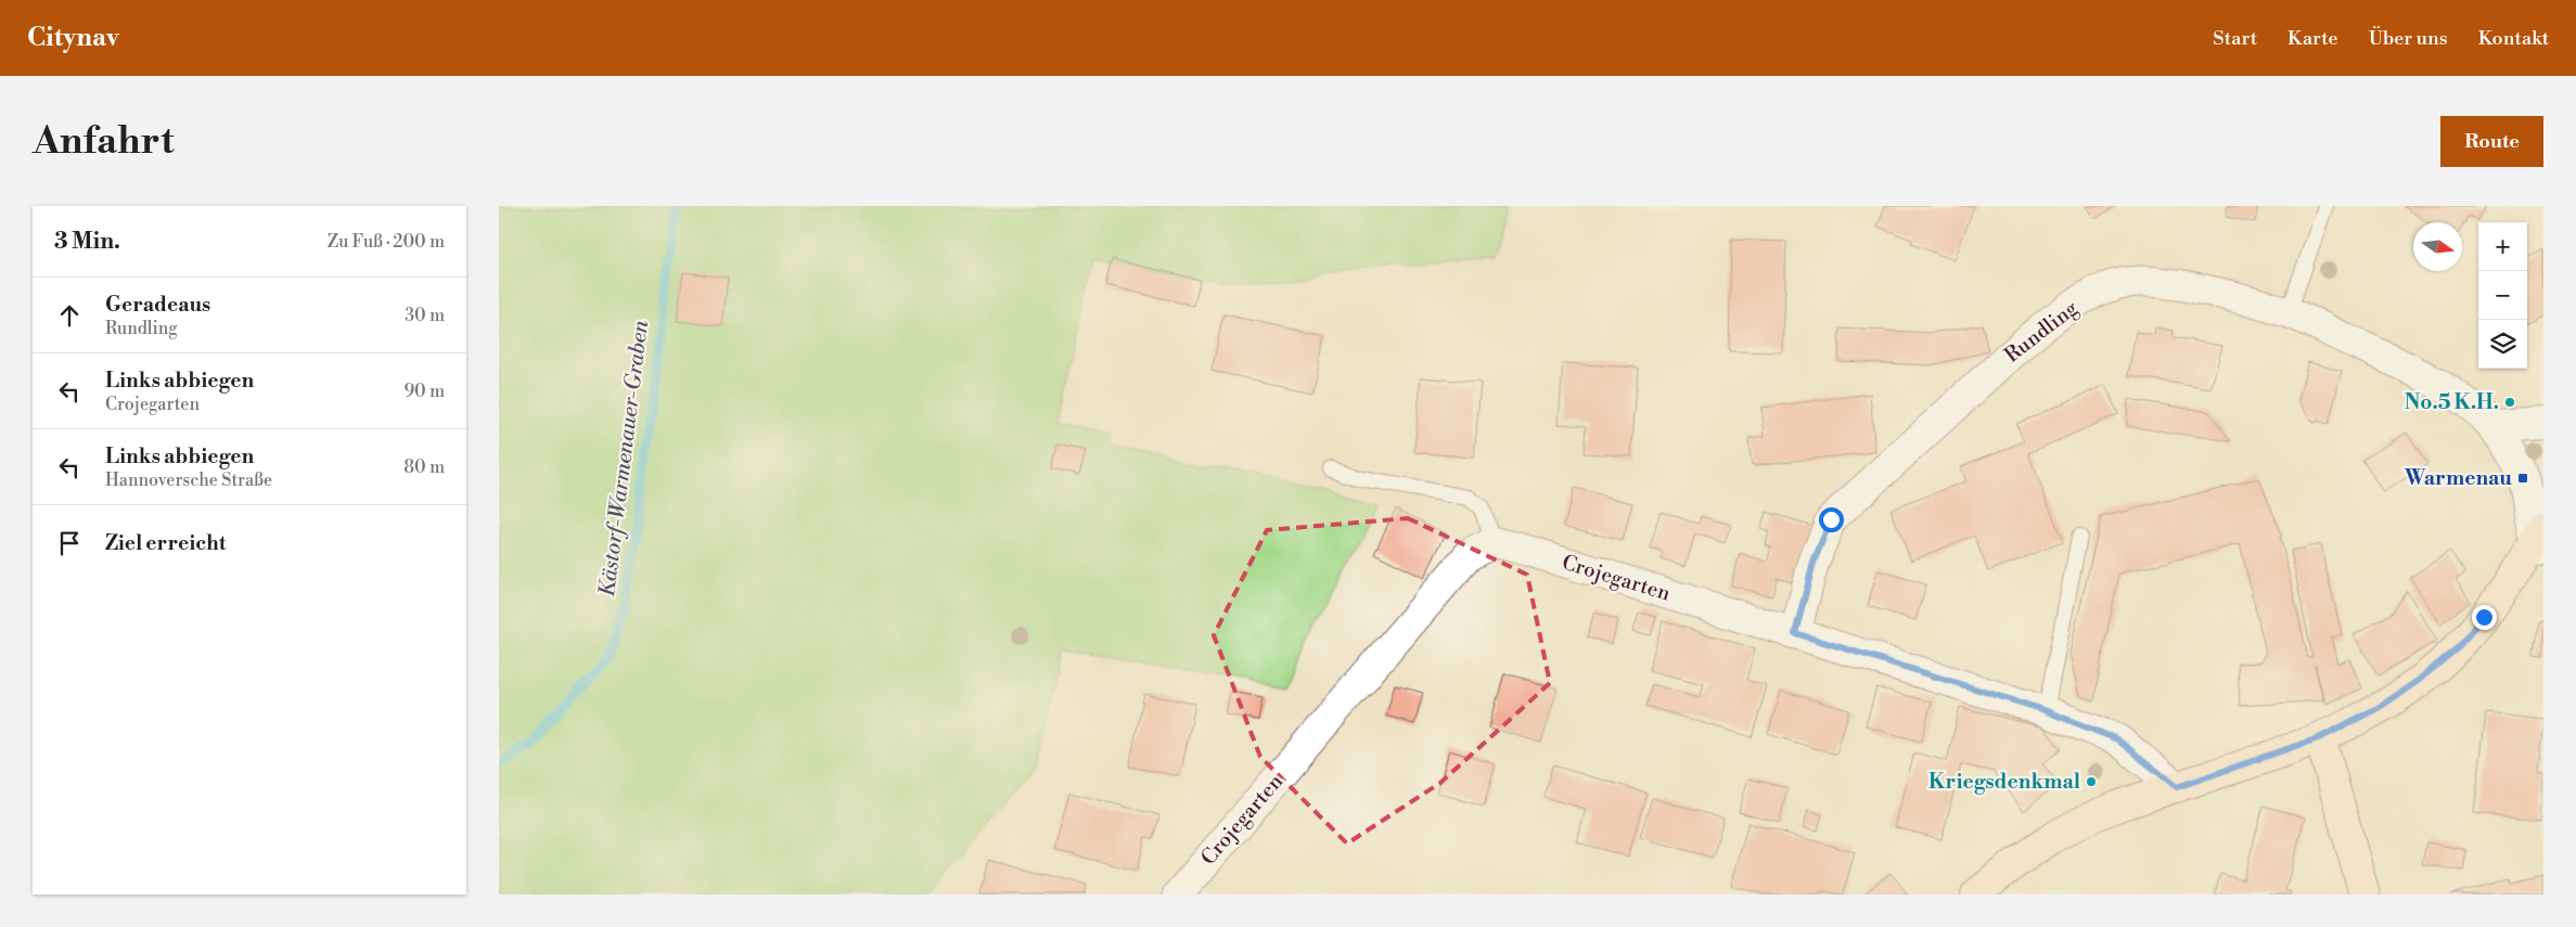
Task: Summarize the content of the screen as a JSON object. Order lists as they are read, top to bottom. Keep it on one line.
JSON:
{"streets":{"street":["Rundling","Crojegarten"]},"crossings":[["Rundling","Crojegarten"]],"water":["Kästorf-Warmenauer-Graben"],"places":{"other":["No.5 K.H.","Kriegsdenkmal"],"transit":["Warmenau"]},"north":"right","page":{"header":"Citynav","nav":["Start","Karte","Über uns","Kontakt"],"buttons":"Route","title":"Anfahrt","heading":["3 Min.","Zu Fuß · 200 m"],"map_buttons":["+","−"],"list":[["Geradeaus","Rundling","30 m"],["Links abbiegen","Crojegarten","90 m"],["Links abbiegen","Hannoversche Straße","80 m"],"Ziel erreicht"]}}
